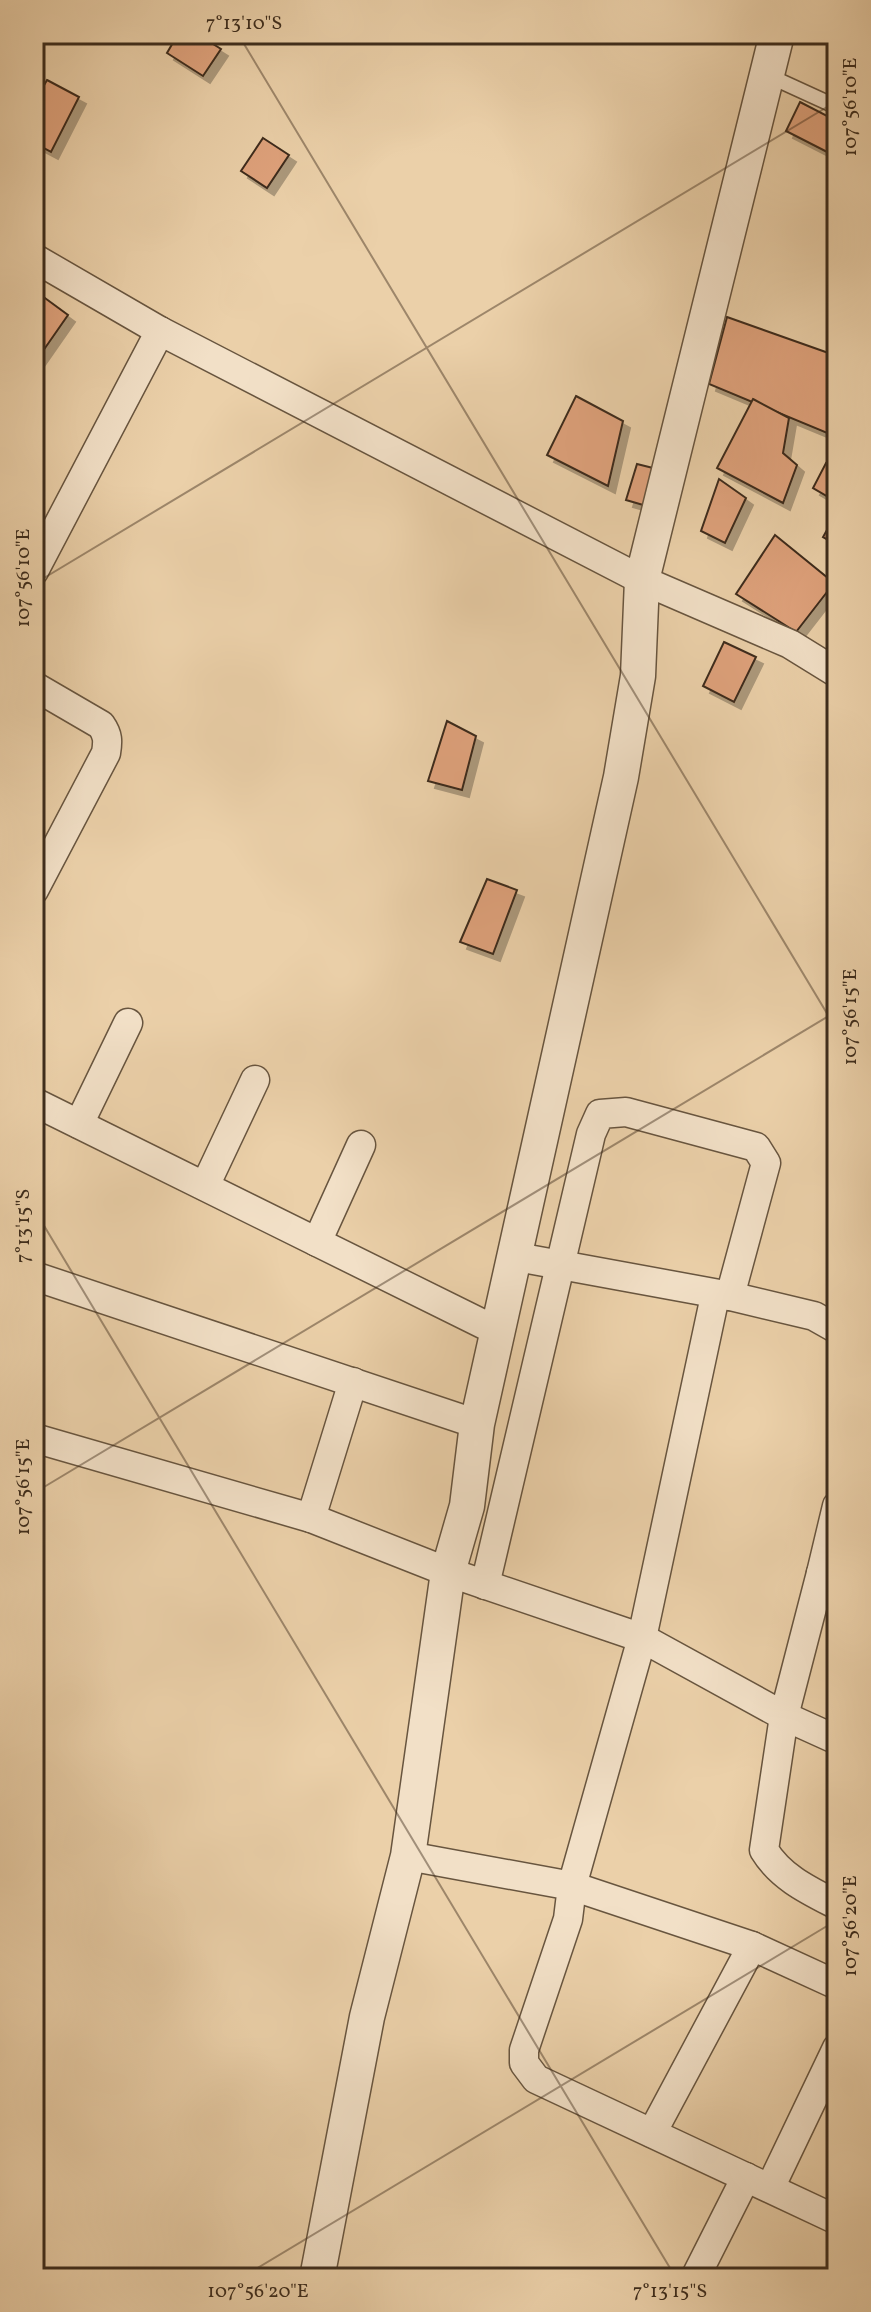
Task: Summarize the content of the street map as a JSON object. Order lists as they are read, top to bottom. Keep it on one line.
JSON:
{"coordinates":["7°13'10\"S","107°56'10\"E","107°56'15\"E","7°13'15\"S","107°56'20\"E"]}
